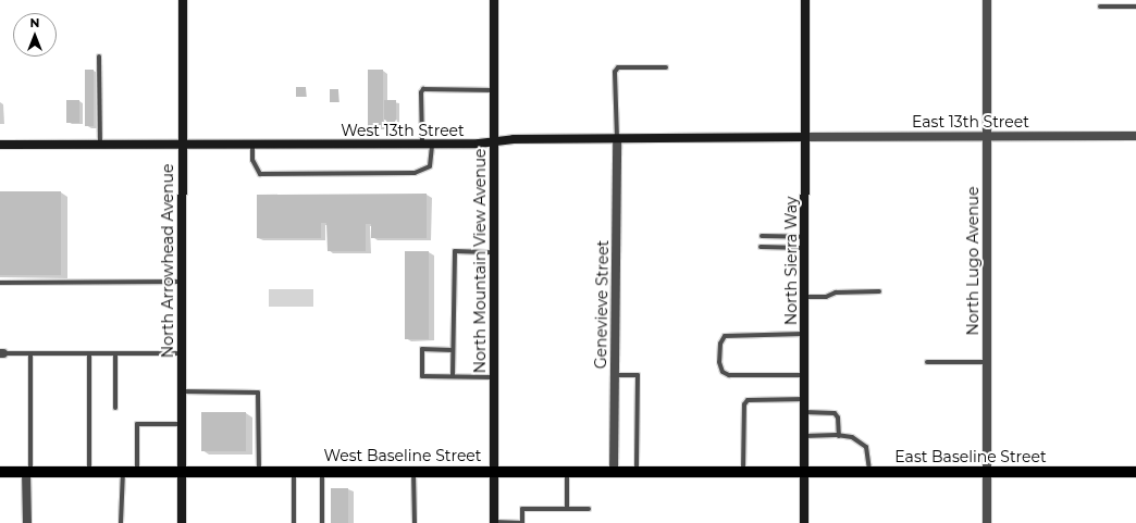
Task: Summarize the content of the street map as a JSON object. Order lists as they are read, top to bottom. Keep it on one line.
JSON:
{"streets":{"main road":["West Baseline Street","East Baseline Street"],"street":["East 13th Street","West 13th Street","North Arrowhead Avenue","North Mountain View Avenue","North Sierra Way","North Lugo Avenue","Genevieve Street"]},"crossings":[["East 13th Street","West 13th Street"],["East 13th Street","North Sierra Way"],["East 13th Street","North Lugo Avenue"],["West 13th Street","North Arrowhead Avenue"],["West 13th Street","North Mountain View Avenue"],["West 13th Street","North Sierra Way"],["West 13th Street","Genevieve Street"],["North Arrowhead Avenue","West Baseline Street"],["North Mountain View Avenue","West Baseline Street"],["North Sierra Way","West Baseline Street"],["North Sierra Way","East Baseline Street"],["North Lugo Avenue","East Baseline Street"],["Genevieve Street","West Baseline Street"],["West Baseline Street","East Baseline Street"]],"north":"top"}
